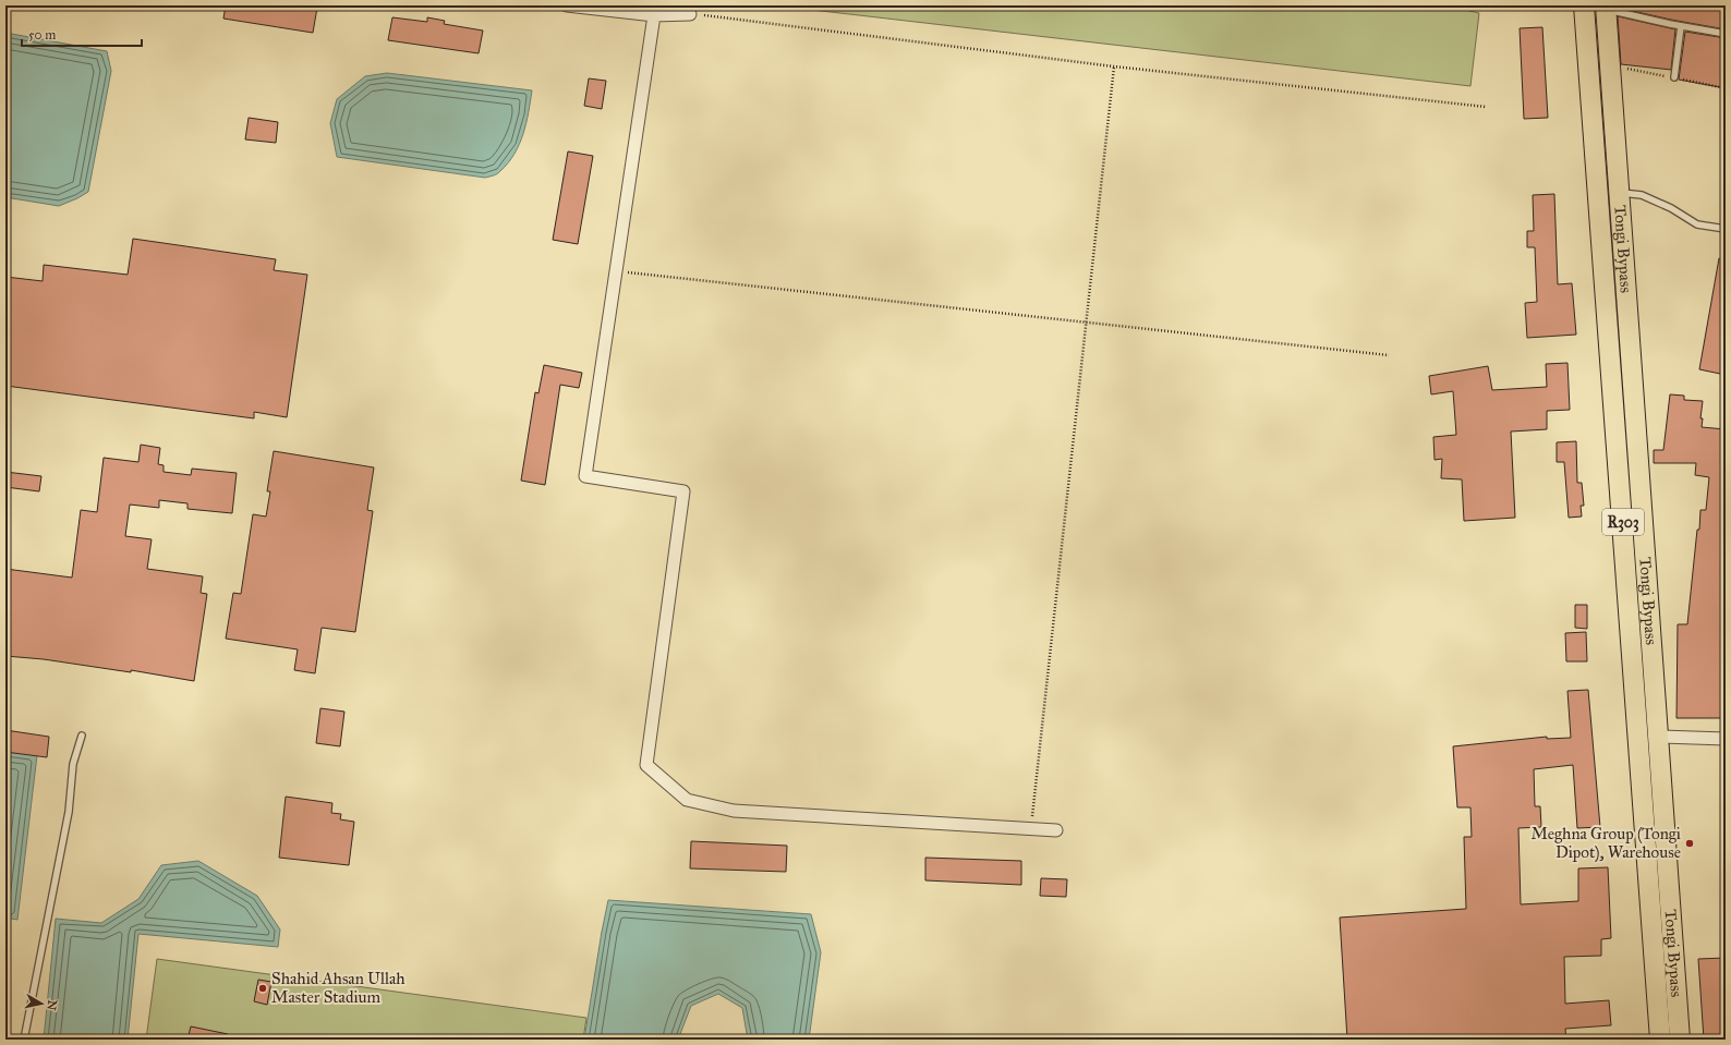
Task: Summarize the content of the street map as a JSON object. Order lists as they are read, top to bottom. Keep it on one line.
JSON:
{"streets":{"main road":["Tongi Bypass","R303"]},"places":["Meghna Group (Tongi Dipot), Warehouse","Shahid Ahsan Ullah Master Stadium"],"scale_bar":"50 m","north":"right"}
